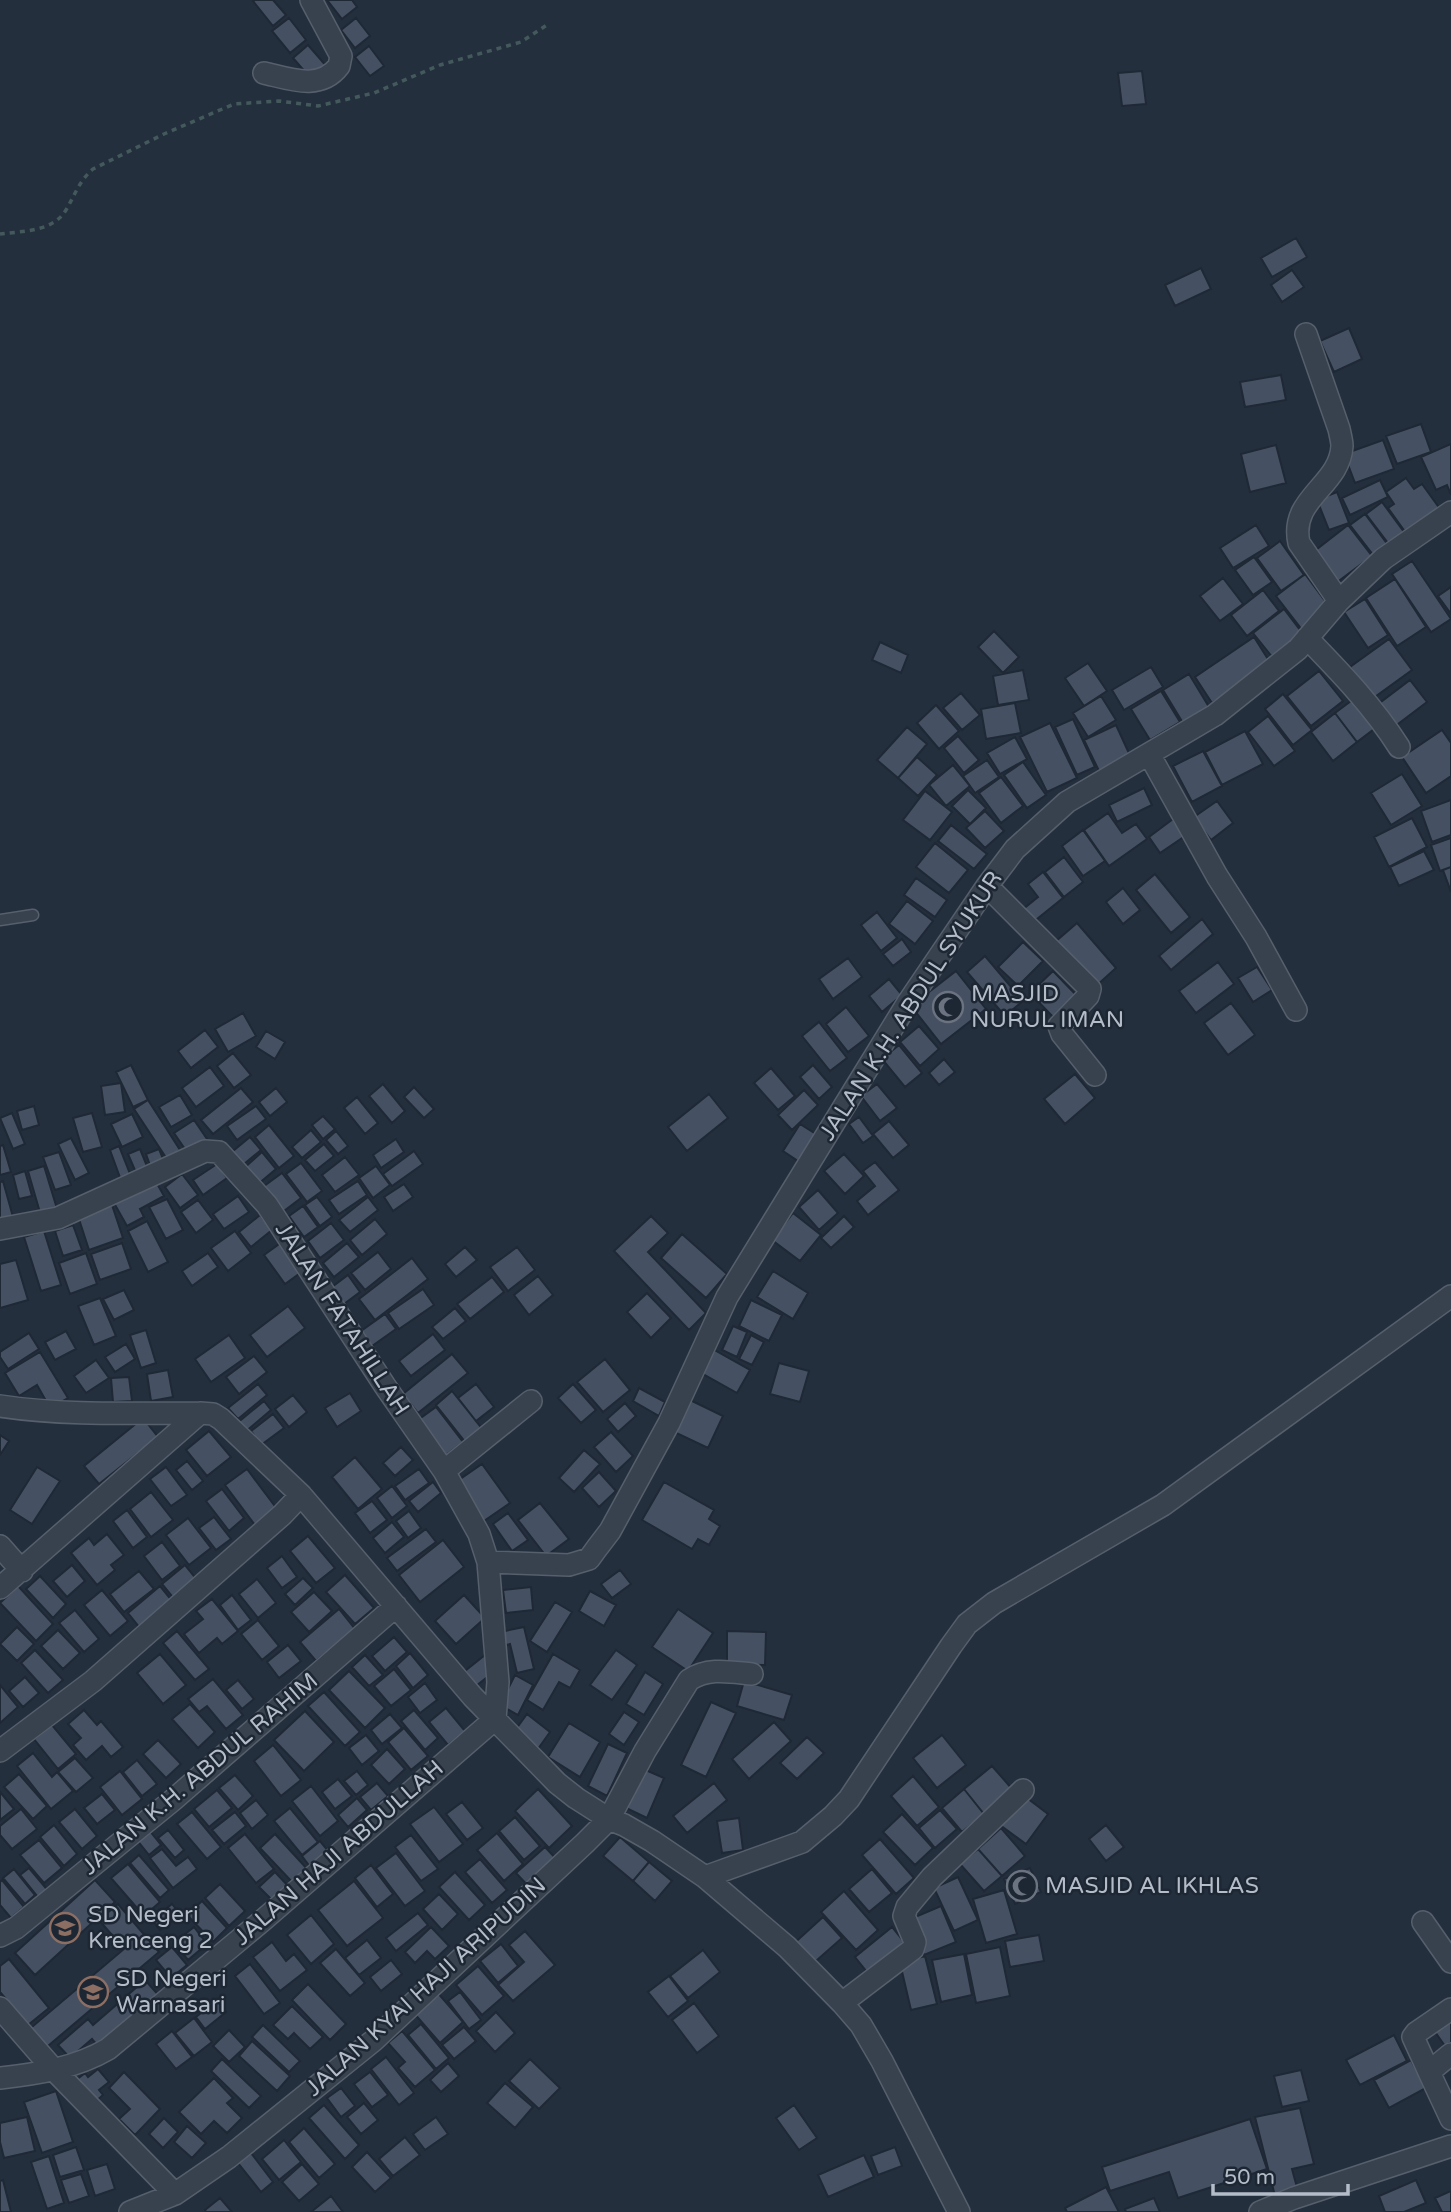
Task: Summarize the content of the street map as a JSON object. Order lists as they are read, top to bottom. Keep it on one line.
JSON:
{"streets":{"street":["JALAN K.H. ABDUL SYUKUR","JALAN FATAHILLAH","JALAN K.H. ABDUL RAHIM","JALAN HAJI ABDULLAH","JALAN KYAI HAJI ARIPUDIN"]},"crossings":[["JALAN K.H. ABDUL SYUKUR","JALAN FATAHILLAH"],["JALAN FATAHILLAH","JALAN HAJI ABDULLAH"]],"places":{"mosque":["MASJID NURUL IMAN","MASJID AL IKHLAS"],"school or university":["SD Negeri Krenceng 2","SD Negeri Warnasari"]},"scale_bar":"50 m"}
